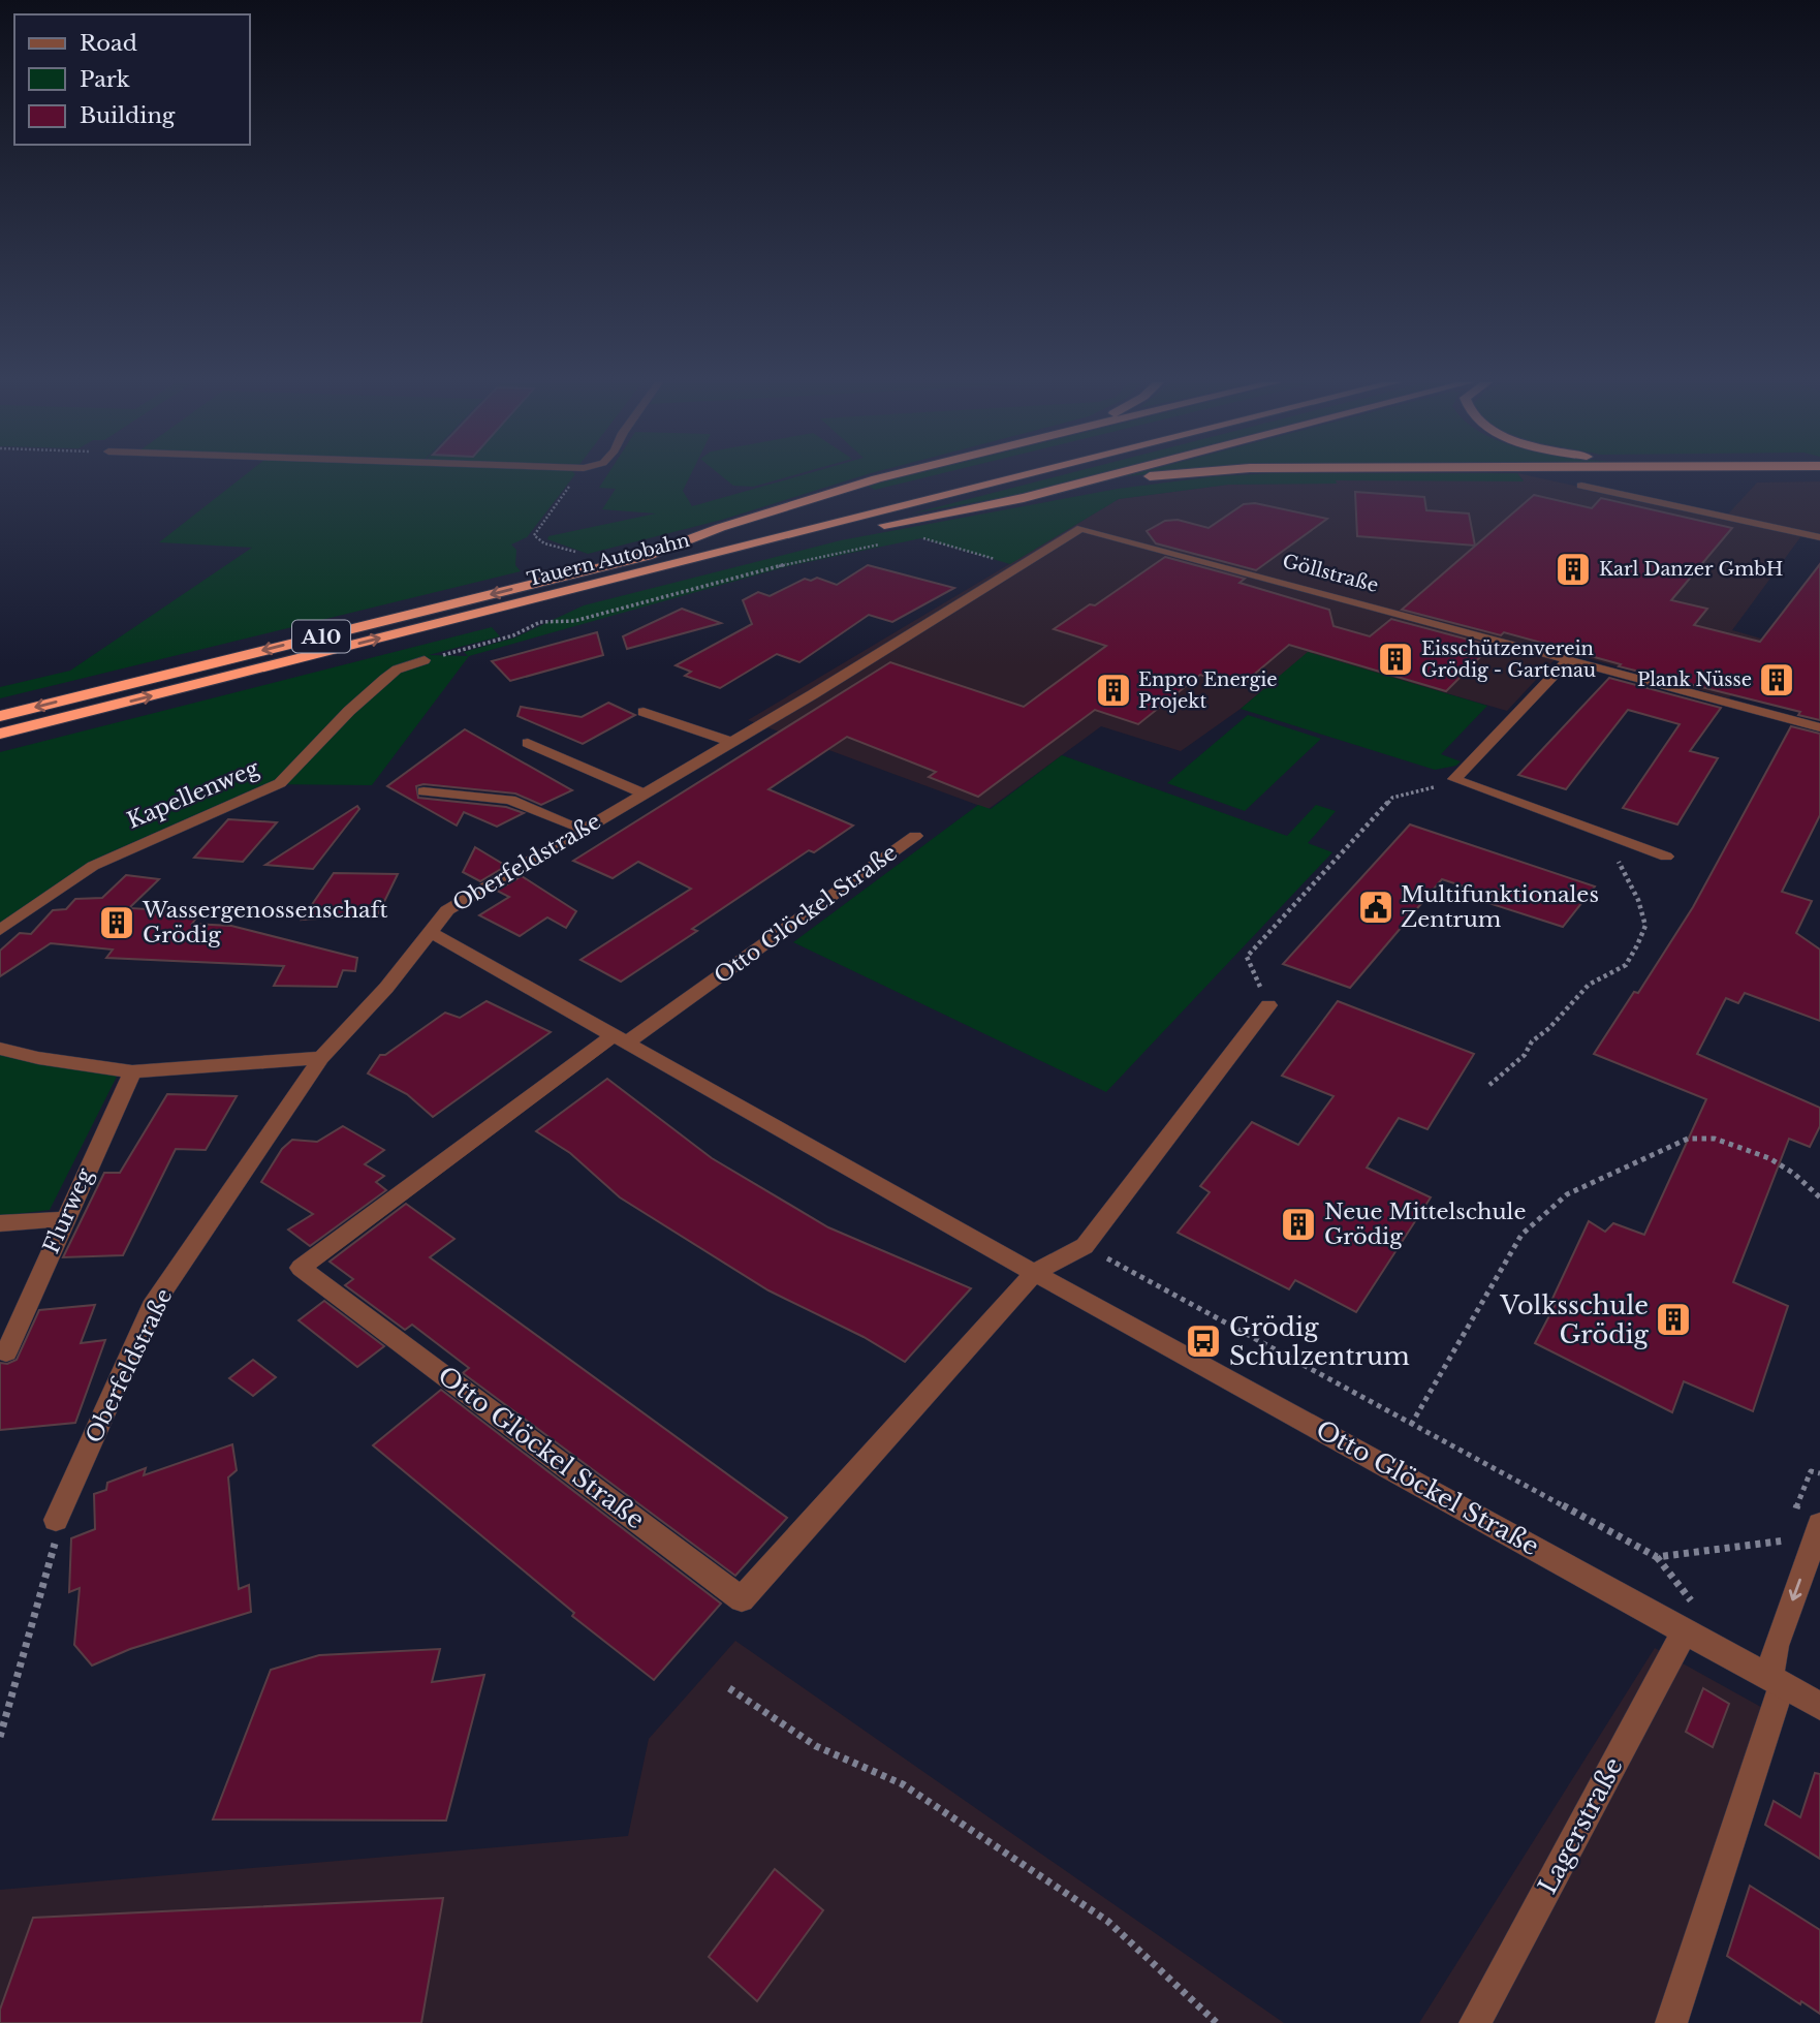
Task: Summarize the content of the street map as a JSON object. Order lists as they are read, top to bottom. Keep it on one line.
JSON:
{"streets":{"highway":["Tauern Autobahn","A10"],"street":["Göllstraße","Kapellenweg","Oberfeldstraße","Otto Glöckel Straße","Flurweg","Lagerstraße"]},"crossings":[["Göllstraße","Oberfeldstraße"],["Oberfeldstraße","Otto Glöckel Straße"],["Otto Glöckel Straße","Lagerstraße"]],"places":{"building":["Karl Danzer GmbH","Eisschützenverein Grödig - Gartenau","Plank Nüsse","Enpro Energie Projekt","Wassergenossenschaft Grödig","Neue Mittelschule Grödig","Volksschule Grödig"],"public building":["Multifunktionales Zentrum"],"bus stop":["Grödig Schulzentrum"]},"legend":["Road","Park","Building"]}
